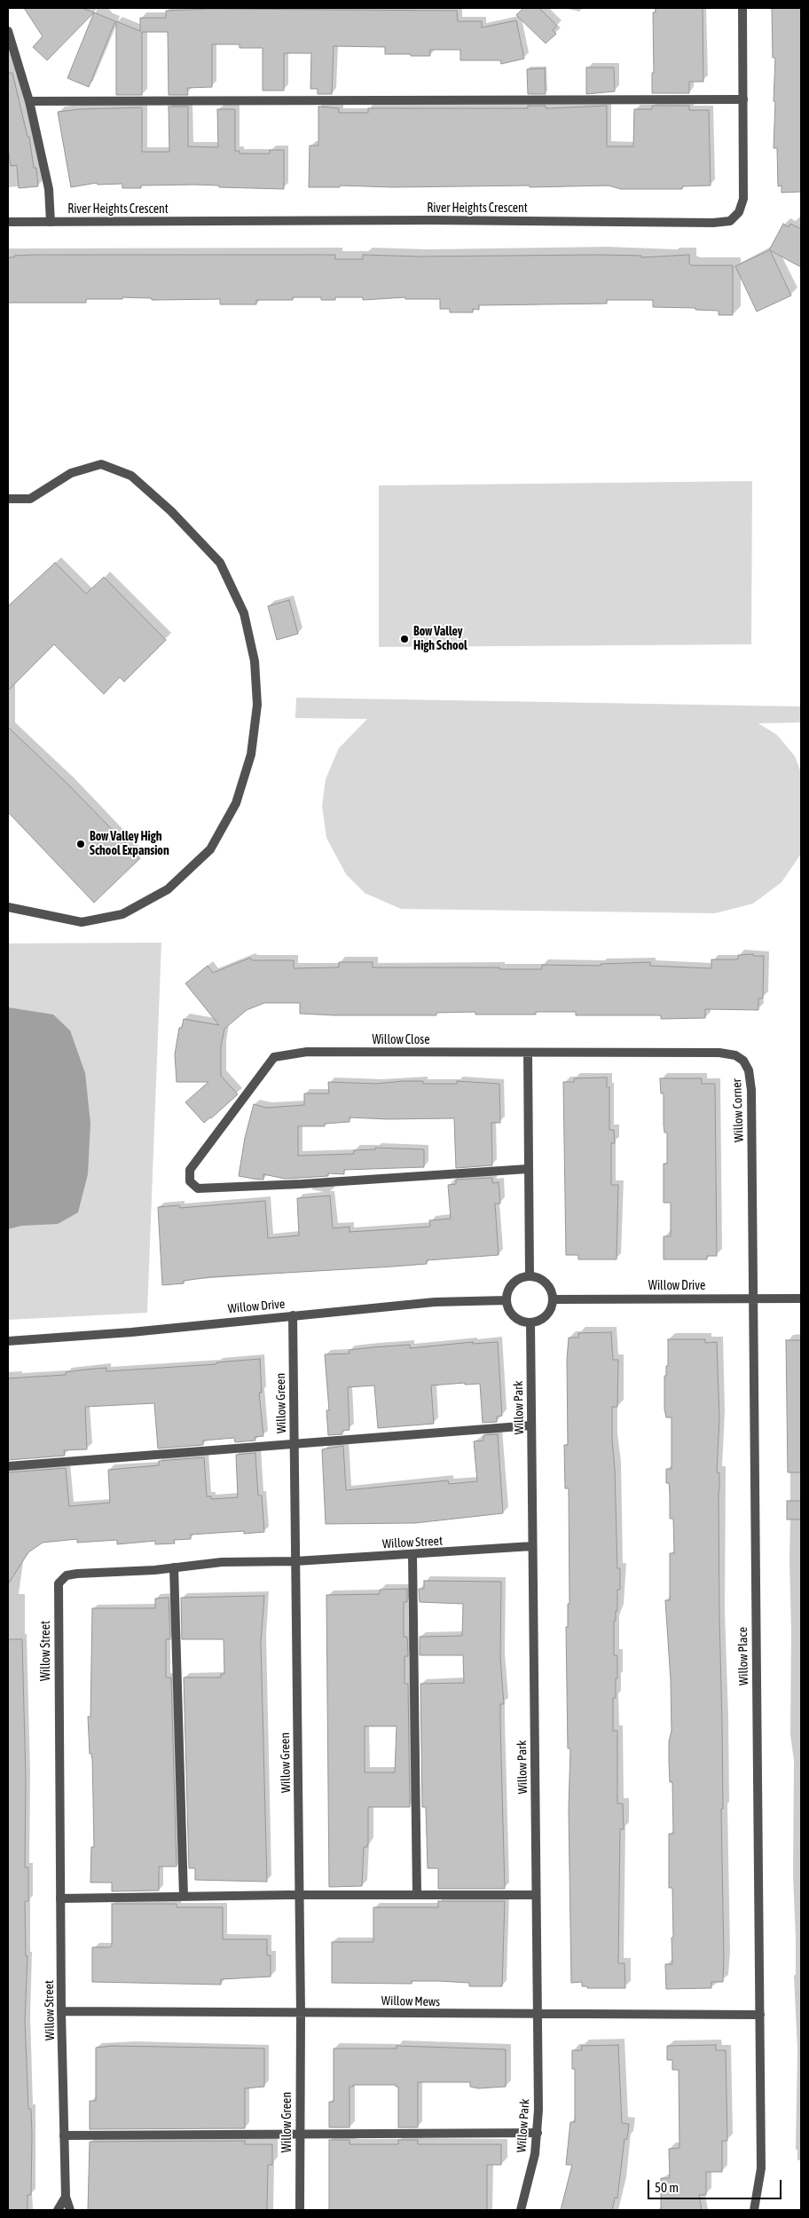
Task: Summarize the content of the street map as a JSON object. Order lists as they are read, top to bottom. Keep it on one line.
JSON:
{"streets":{"street":["River Heights Crescent","Willow Close","Willow Corner","Willow Drive","Willow Green","Willow Park","Willow Street","Willow Place","Willow Mews"]},"crossings":[["Willow Close","Willow Corner"],["Willow Corner","Willow Drive"],["Willow Corner","Willow Place"],["Willow Drive","Willow Green"],["Willow Drive","Willow Park"],["Willow Drive","Willow Place"],["Willow Green","Willow Street"],["Willow Green","Willow Mews"],["Willow Park","Willow Street"],["Willow Park","Willow Mews"],["Willow Street","Willow Mews"],["Willow Place","Willow Mews"]],"places":["Bow Valley High School","Bow Valley High School Expansion"],"scale_bar":"50 m"}
